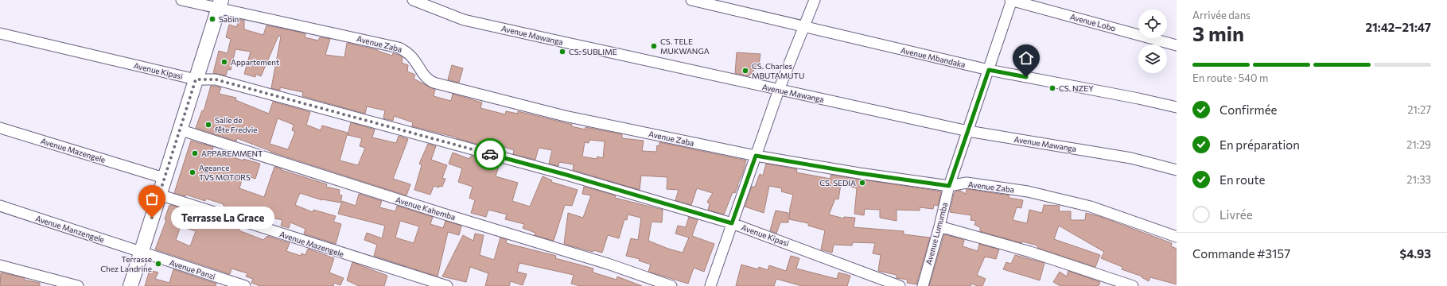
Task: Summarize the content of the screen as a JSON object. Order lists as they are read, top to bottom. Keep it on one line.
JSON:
{"streets":{"street":["Avenue Lobo","Avenue Mawanga","Avenue Zaba","Avenue Mbandaka","Avenue Kipasi","Avenue Mazengele","Avenue Kahemba","Avenue Manzengele","Avenue Lumumba","Avenue Panzi"]},"crossings":[["Avenue Lobo","Avenue Lumumba"],["Avenue Mawanga","Avenue Lumumba"],["Avenue Zaba","Avenue Lumumba"],["Avenue Mbandaka","Avenue Lumumba"],["Avenue Manzengele","Avenue Panzi"]],"places":["Sabin","CS. TELE MUKWANGA","CS. SUBLIME","Appartement","CS. Charles MBUTAMUTU","CS. NZEY","Salle de fête Fredvie","APPAREMMENT","Ageance TVS MOTORS","CS. SEDIA","Terrasse La Grace","Terrasse Chez Landrine"],"page":{"heading":["3 min","Arrivée dans","21:42–21:47"],"panel":["Commande #3157","$4.93"],"bar":"En route · 540 m","list":[["Confirmée","21:27"],["En préparation","21:29"],["En route","21:33"],"Livrée"],"bubble":"Terrasse La Grace"}}
